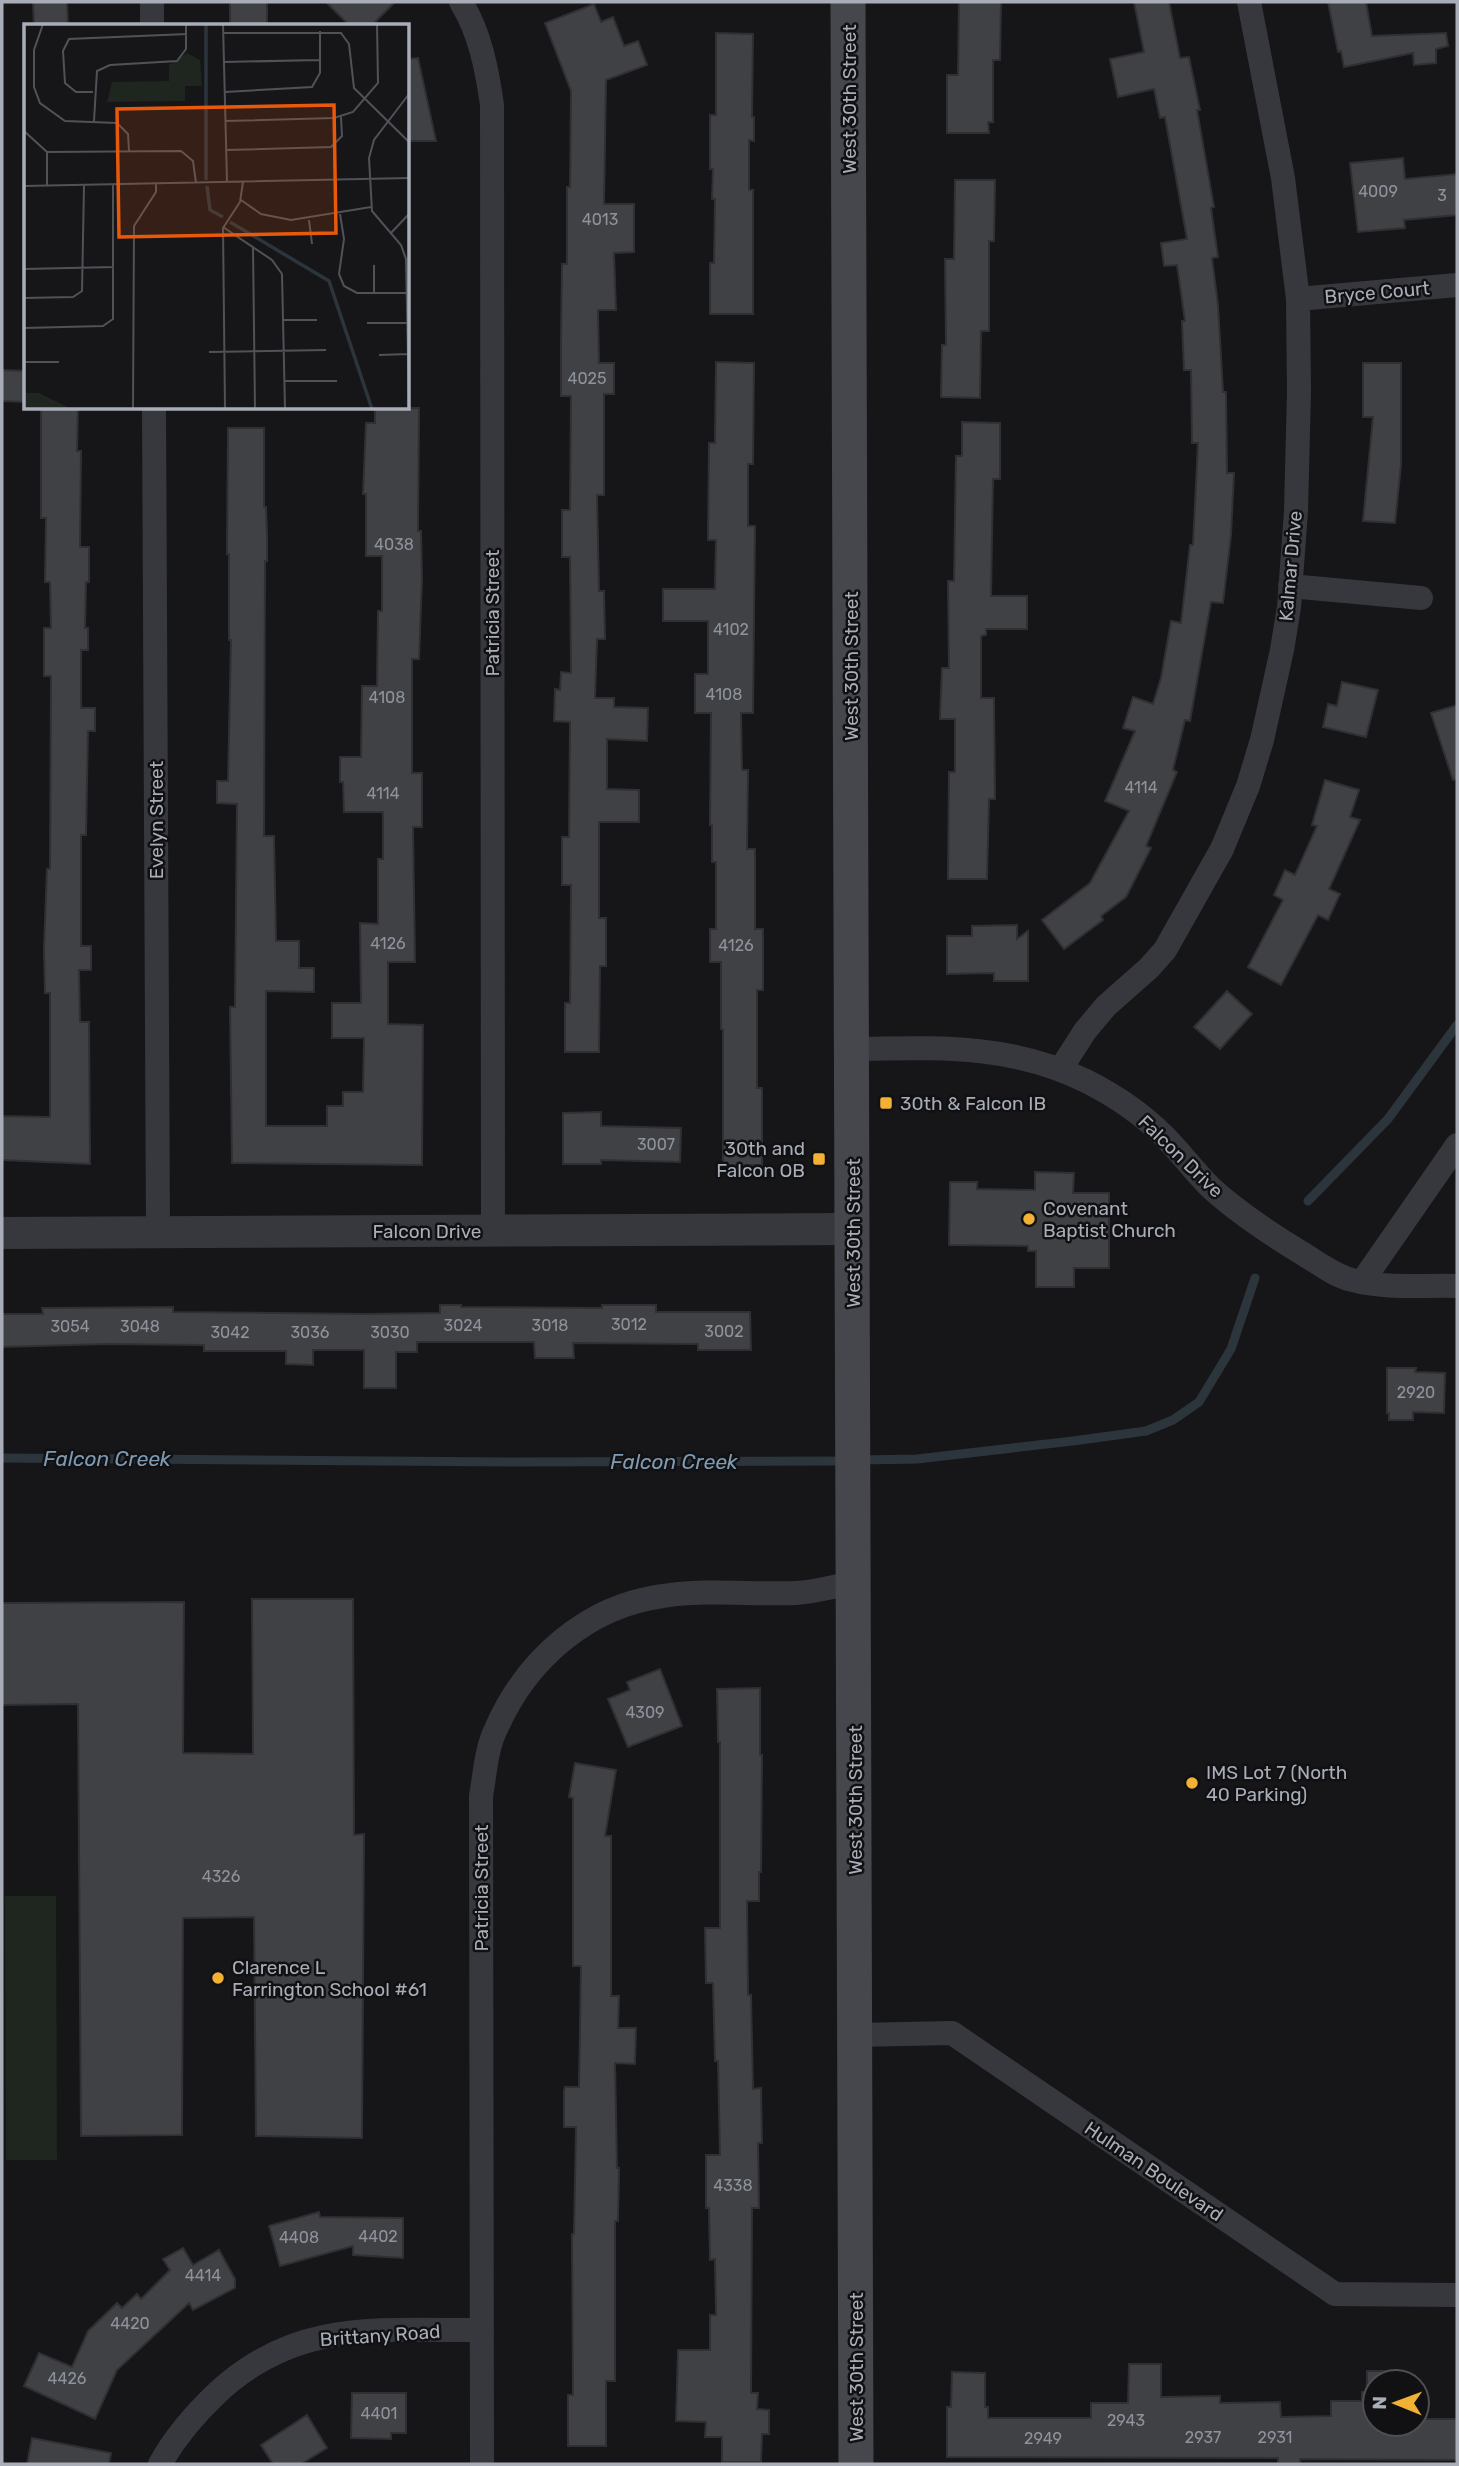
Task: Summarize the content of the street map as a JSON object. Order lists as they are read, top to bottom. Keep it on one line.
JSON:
{"streets":{"main road":["West 30th Street"],"street":["Bryce Court","Kalmar Drive","Patricia Street","Evelyn Street","Falcon Drive","Hulman Boulevard","Brittany Road"]},"crossings":[["West 30th Street","Patricia Street"],["West 30th Street","Falcon Drive"],["West 30th Street","Hulman Boulevard"],["Bryce Court","Kalmar Drive"],["Kalmar Drive","Falcon Drive"],["Patricia Street","Falcon Drive"],["Patricia Street","Brittany Road"],["Evelyn Street","Falcon Drive"]],"water":["Falcon Creek"],"places":{"transit":["30th & Falcon IB","30th and Falcon OB"],"other":["Covenant Baptist Church","IMS Lot 7 (North 40 Parking)","Clarence L Farrington School #61"]},"house_numbers":["4009","3","4013","4025","4038","4102","4108","4108","4114","4114","4126","4126","3007","3012","3024","3018","3054","3048","3002","3042","3036","3030","2920","4309","4326","4338","4402","4408","4414","4420","4426","4401","2943","2937","2931","2949"],"north":"left"}
